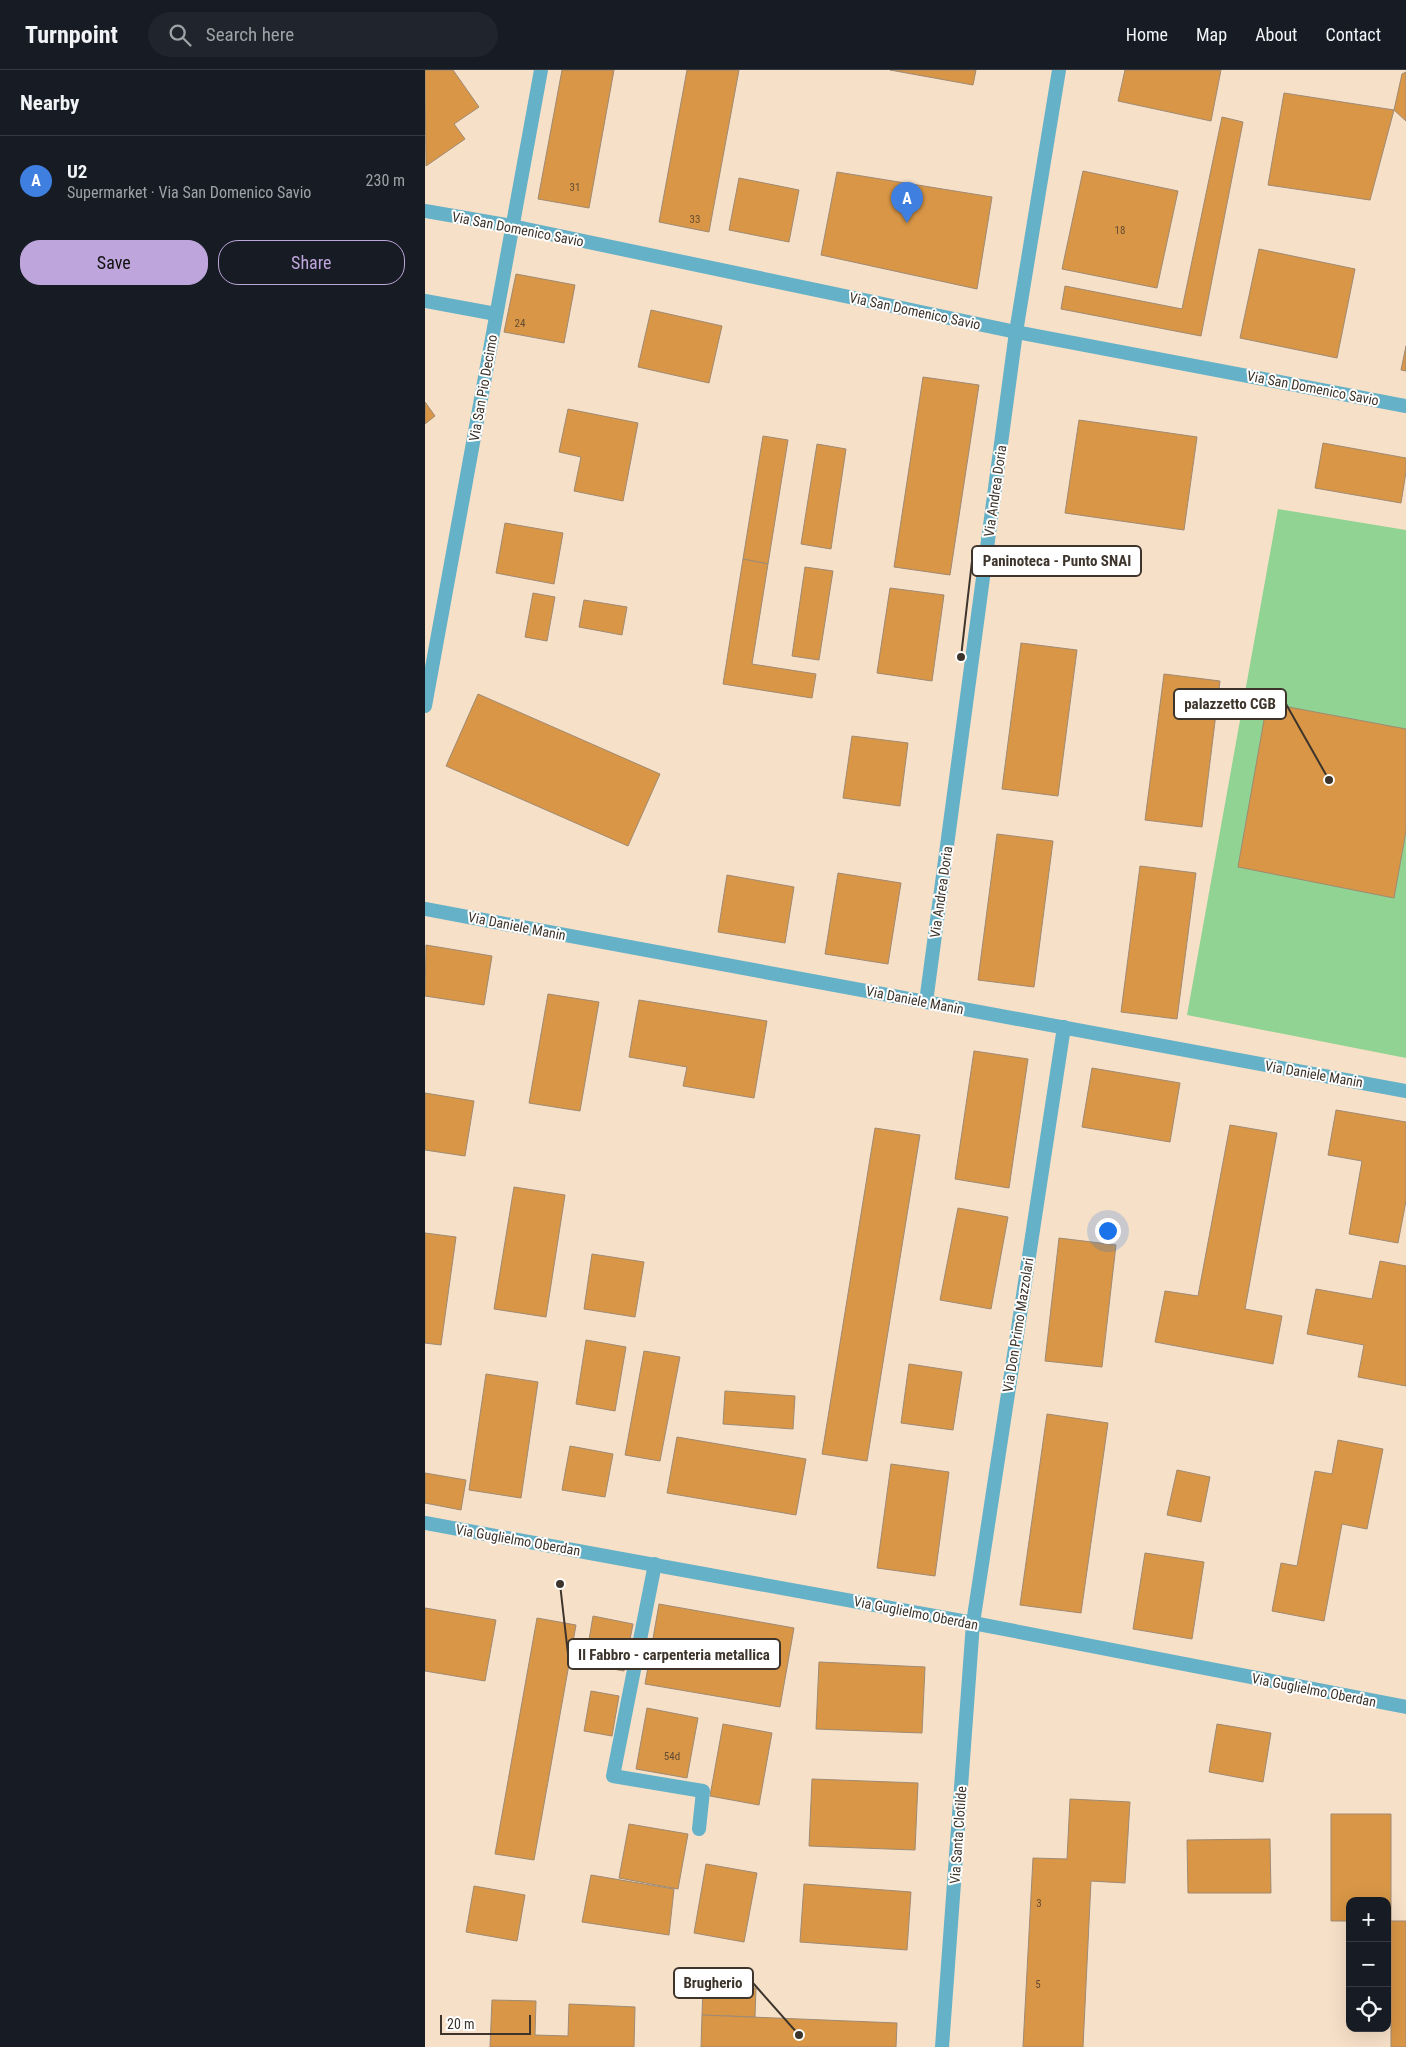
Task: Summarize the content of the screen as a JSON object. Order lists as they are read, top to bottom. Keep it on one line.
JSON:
{"streets":{"street":["Via San Domenico Savio","Via San Pio Decimo","Via Andrea Doria","Via Daniele Manin","Via Don Primo Mazzolari","Via Guglielmo Oberdan","Via Santa Clotilde"]},"crossings":[["Via San Domenico Savio","Via San Pio Decimo"],["Via San Domenico Savio","Via Andrea Doria"],["Via Andrea Doria","Via Daniele Manin"],["Via Daniele Manin","Via Don Primo Mazzolari"],["Via Don Primo Mazzolari","Via Guglielmo Oberdan"],["Via Don Primo Mazzolari","Via Santa Clotilde"],["Via Guglielmo Oberdan","Via Santa Clotilde"]],"places":["Paninoteca - Punto SNAI","palazzetto CGB","Il Fabbro - carpenteria metallica","Brugherio"],"house_numbers":["31","33","18","24","54d","3","5"],"scale_bar":"20 m","page":{"header":"Turnpoint","search":"Search here","nav":["Home","Map","About","Contact"],"heading":"Nearby","list":[{"mark":"A","name":"U2","note":"Supermarket · Via San Domenico Savio","value":"230 m"}],"pins":"A","buttons":["Save","Share"],"map_buttons":["+","−"],"scale":"20 m"}}
